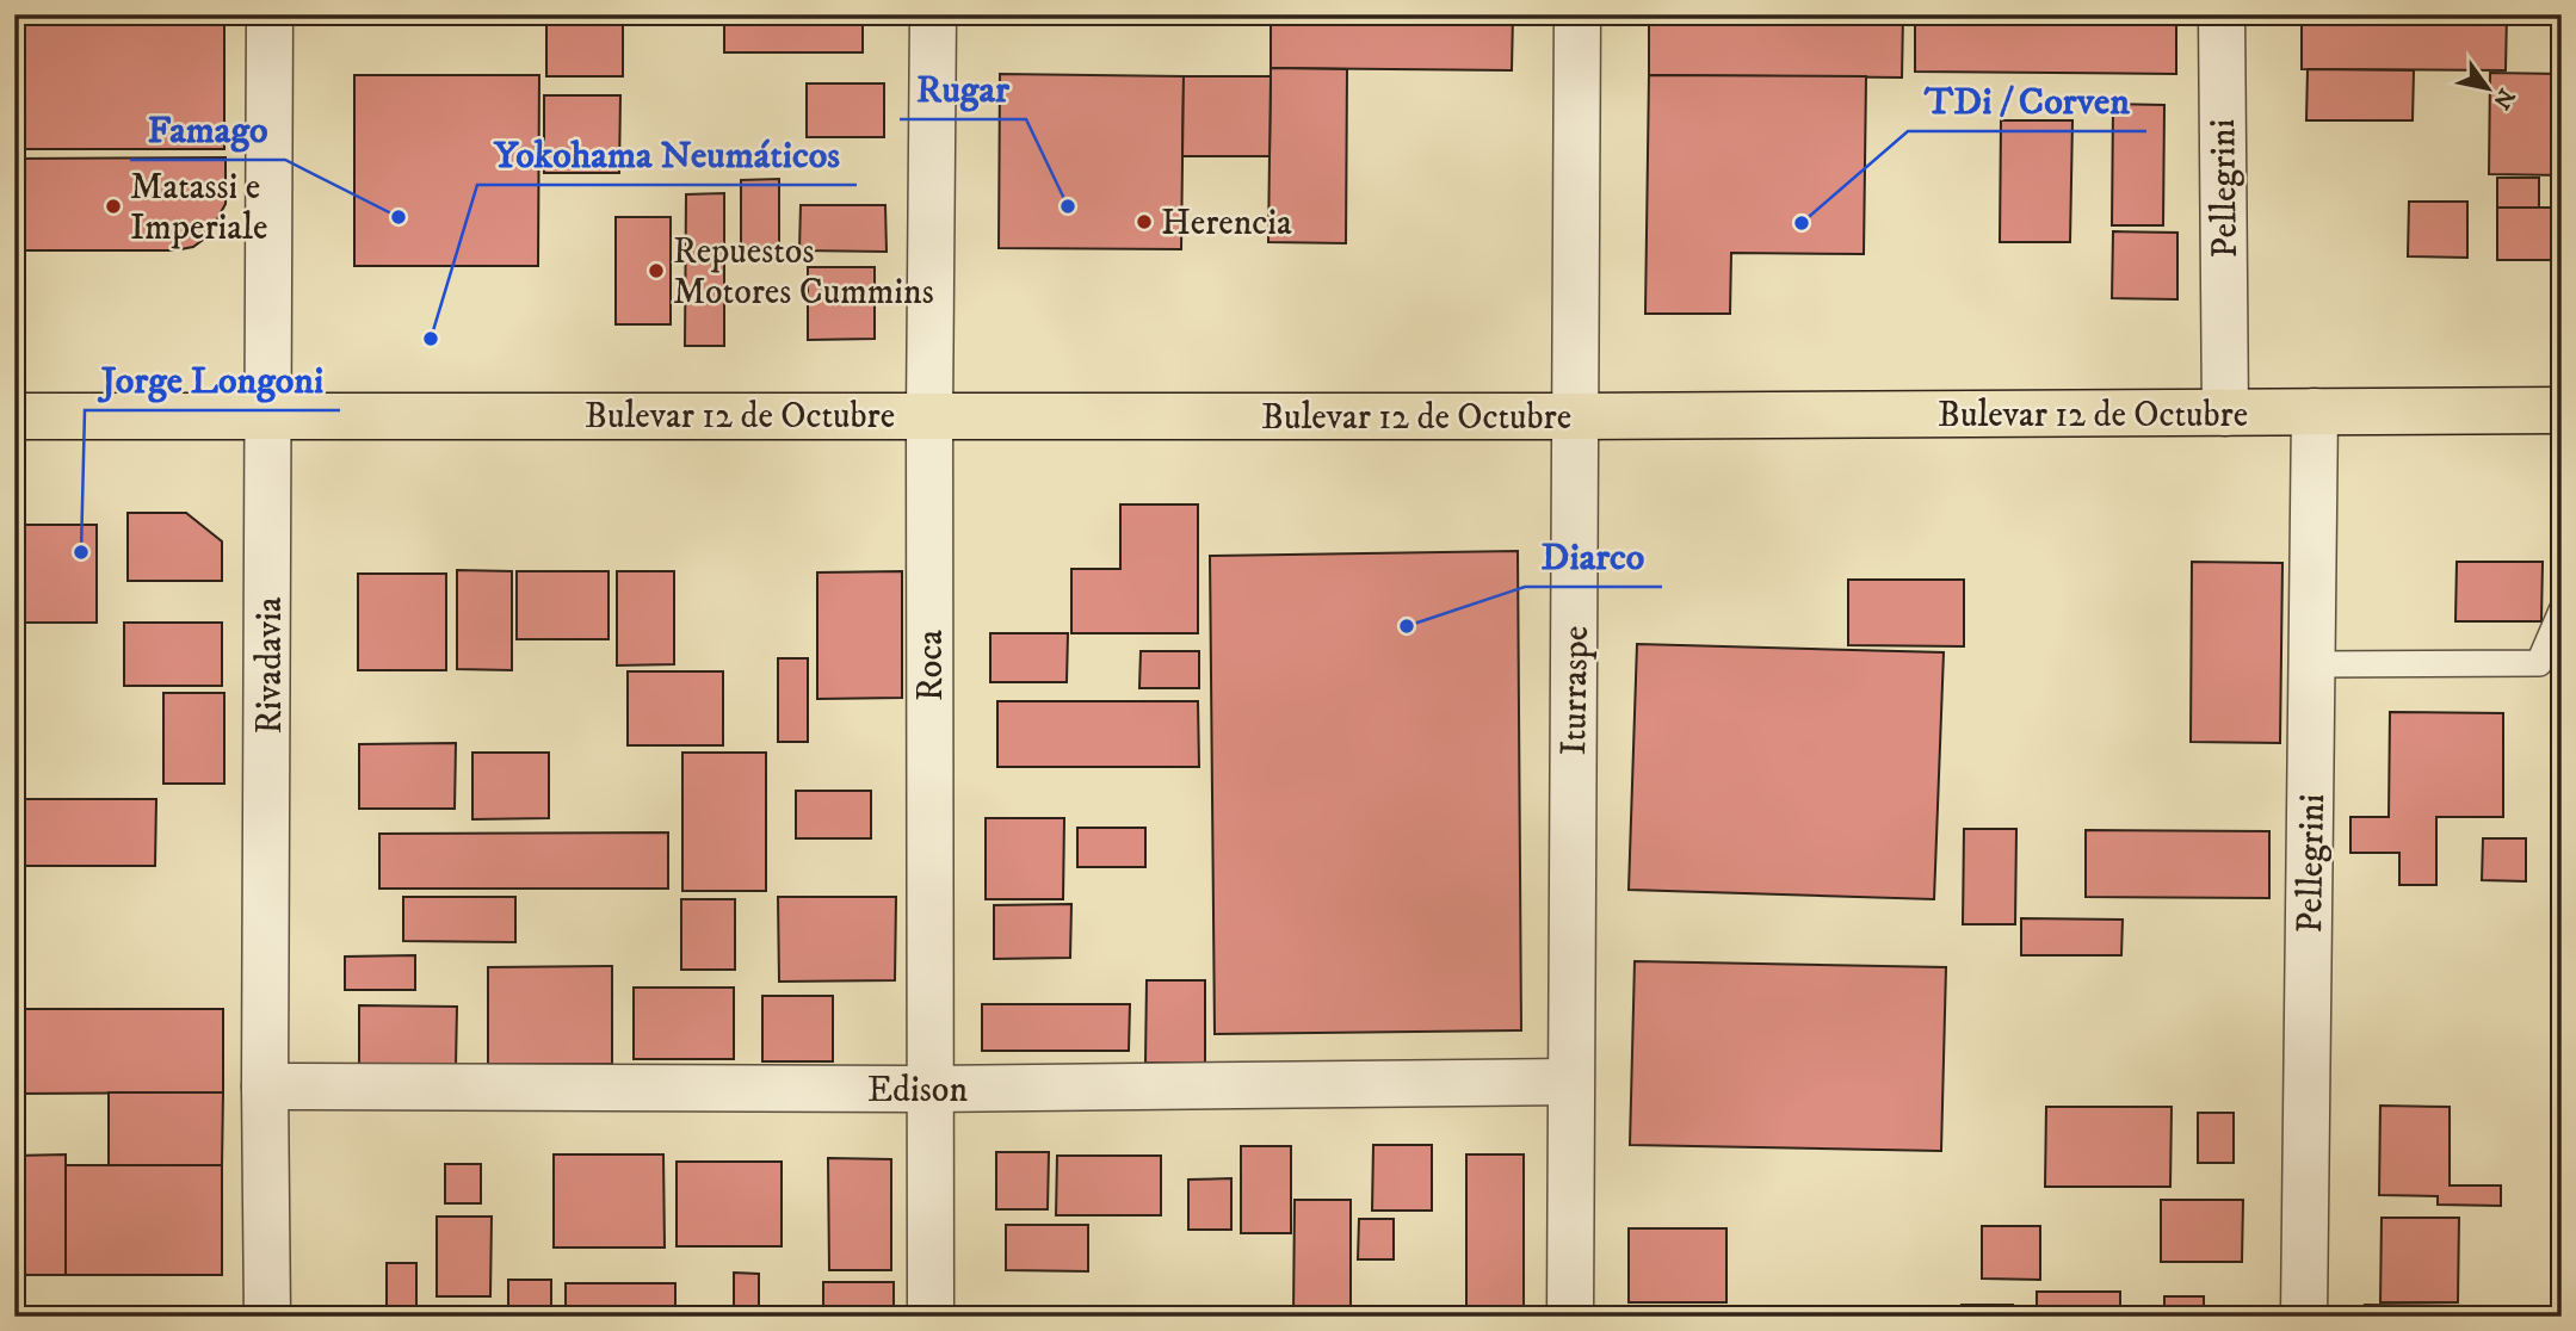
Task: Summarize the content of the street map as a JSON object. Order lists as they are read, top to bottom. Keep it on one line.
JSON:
{"streets":{"highway":["Bulevar 12 de Octubre"],"street":["Pellegrini","Rivadavia","Roca","Iturraspe","Edison"]},"crossings":[["Pellegrini","Bulevar 12 de Octubre"],["Bulevar 12 de Octubre","Rivadavia"],["Bulevar 12 de Octubre","Roca"],["Bulevar 12 de Octubre","Iturraspe"],["Rivadavia","Edison"],["Roca","Edison"],["Iturraspe","Edison"]],"places":["Matassi e Imperiale","Rugar","Famago","Herencia","TDi / Corven","Repuestos Motores Cummins","Yokohama Neumáticos","Jorge Longoni","Diarco"],"north":"bottom right"}
